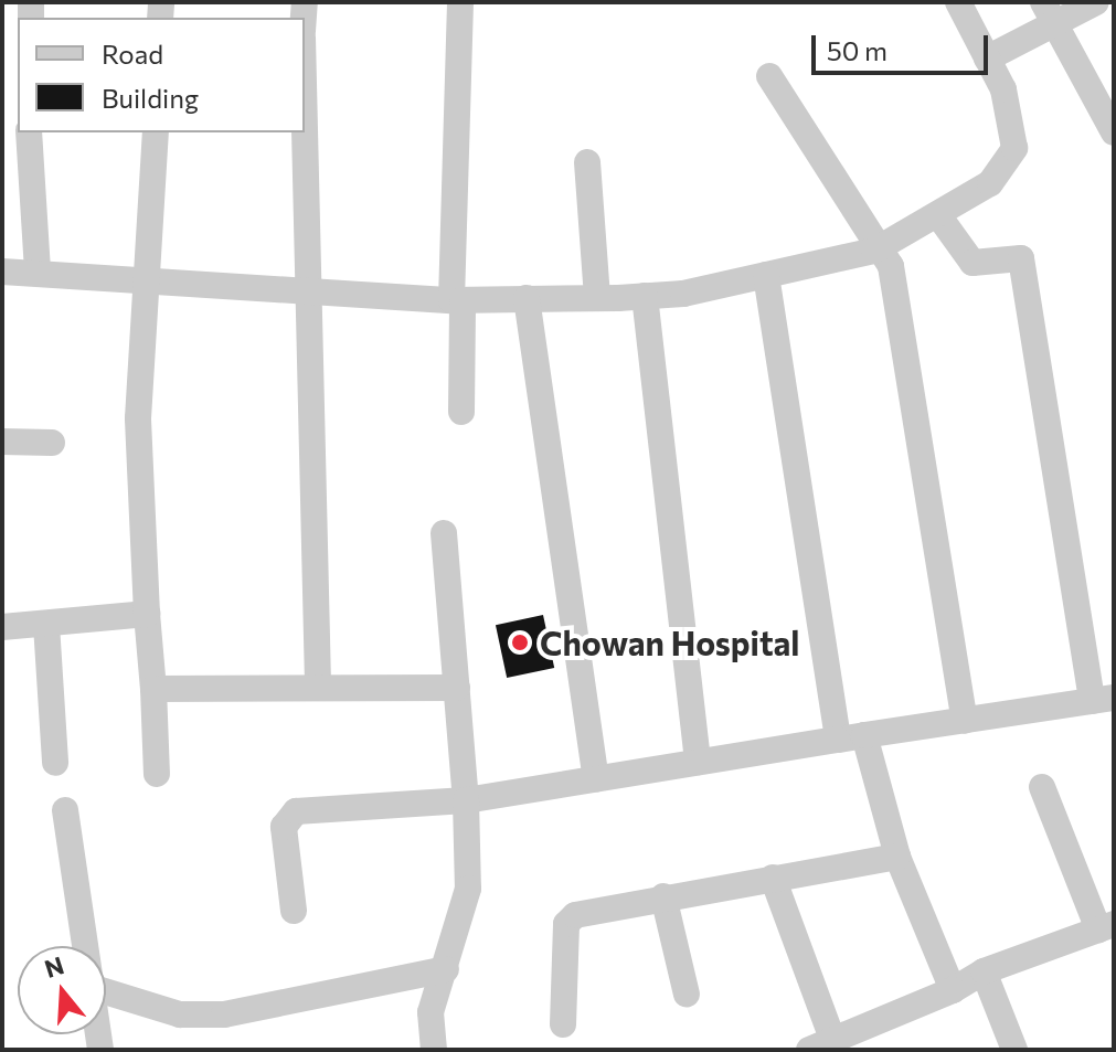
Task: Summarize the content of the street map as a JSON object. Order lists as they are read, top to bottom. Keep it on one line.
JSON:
{"places":["Chowan Hospital"],"legend":["Road","Building"],"scale_bar":"50 m","north":"top"}
